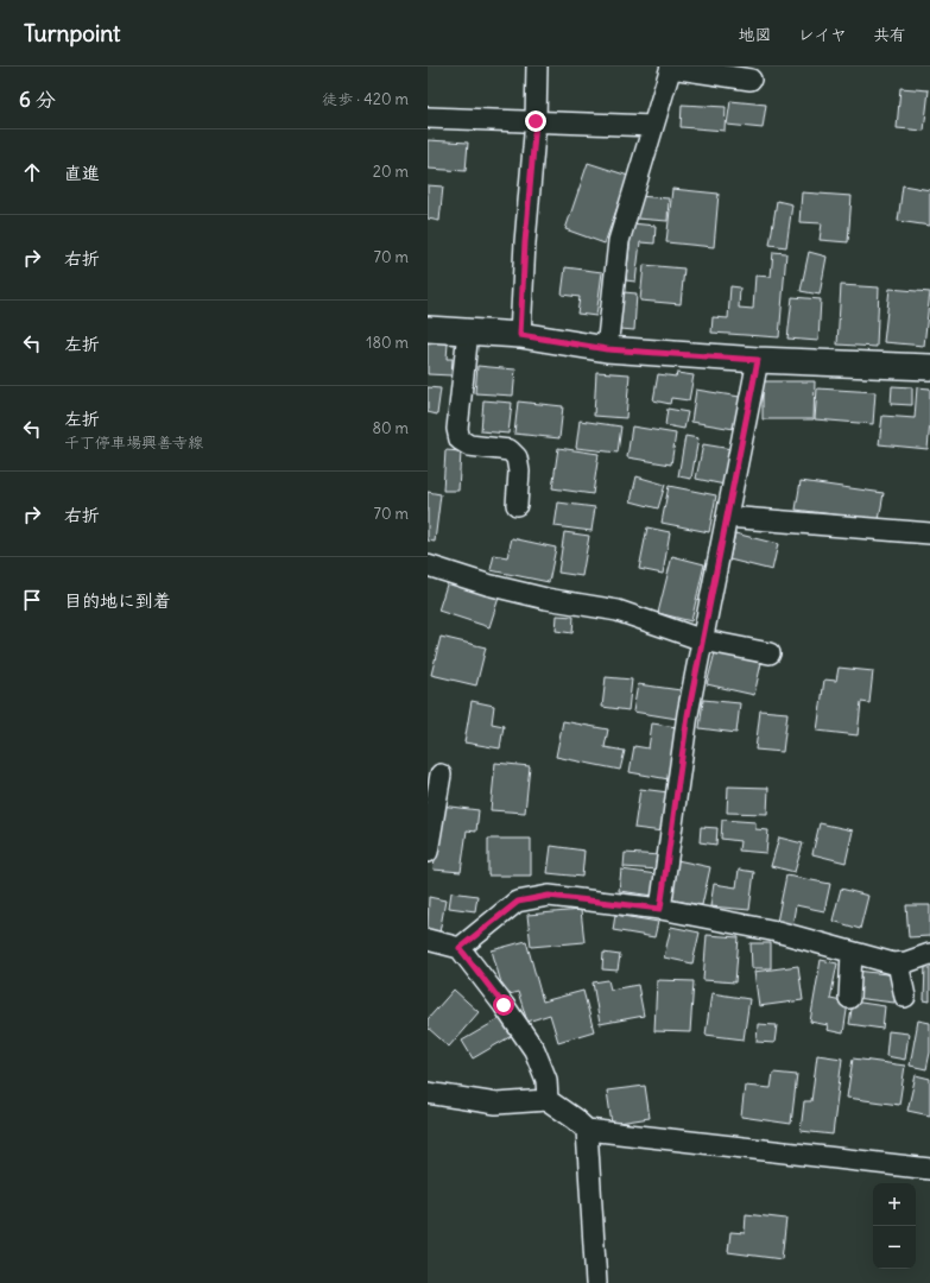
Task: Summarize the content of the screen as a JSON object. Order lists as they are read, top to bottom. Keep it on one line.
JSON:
{"page":{"header":"Turnpoint","nav":["地図","レイヤ","共有"],"heading":["6 分","徒歩 · 420 m"],"list":[["直進","20 m"],["右折","70 m"],["左折","180 m"],["左折","千丁停車場興善寺線","80 m"],["右折","70 m"],"目的地に到着"],"map_buttons":["+","−"]}}
